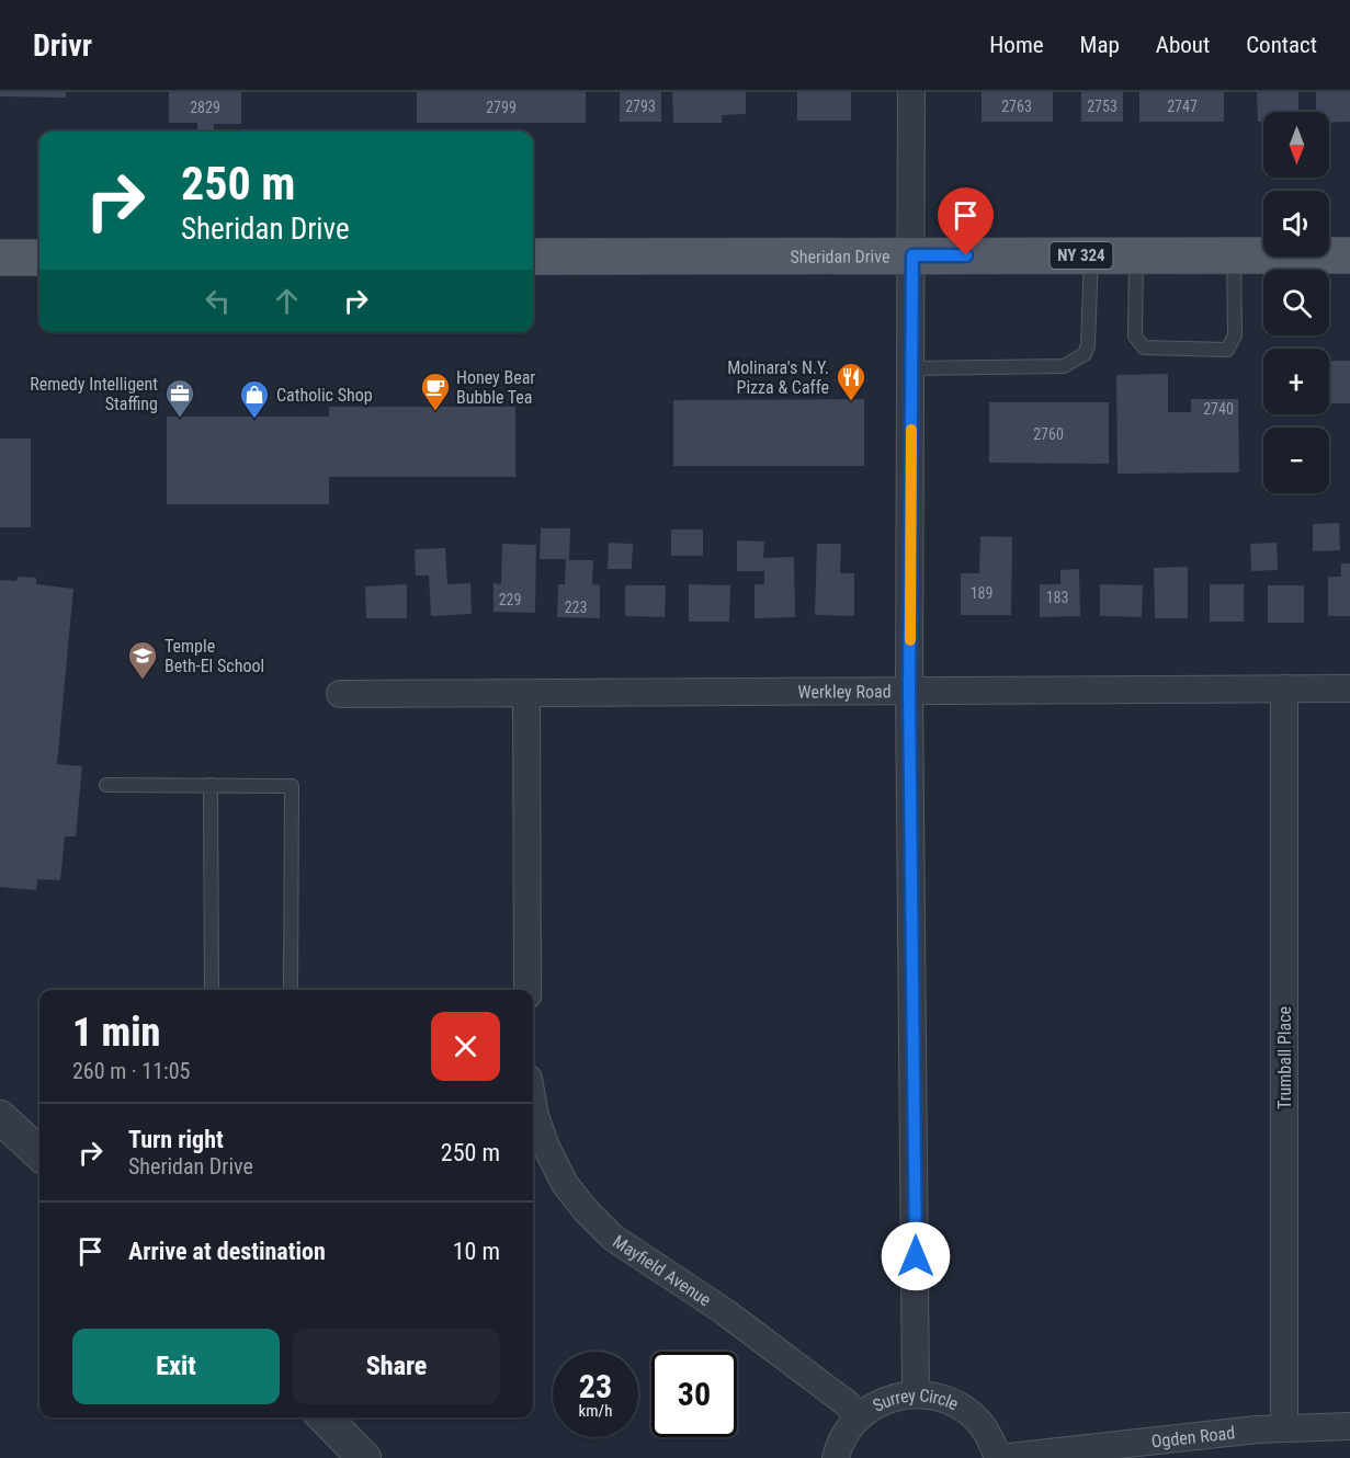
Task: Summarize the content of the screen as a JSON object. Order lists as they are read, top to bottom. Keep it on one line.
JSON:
{"streets":{"main road":["Sheridan Drive","NY 324"],"street":["Werkley Road","Trumball Place","Mayfield Avenue","Surrey Circle","Ogden Road"]},"crossings":[["Werkley Road","Trumball Place"],["Trumball Place","Ogden Road"],["Mayfield Avenue","Surrey Circle"],["Surrey Circle","Ogden Road"]],"places":{"restaurant":["Molinara's N.Y. Pizza & Caffe"],"cafe":["Honey Bear Bubble Tea"],"office":["Remedy Intelligent Staffing"],"shop":["Catholic Shop"],"school or university":["Temple Beth-El School"]},"house_numbers":["2793","2763","2753","2747","2829","2799","2740","2760","189","183","229","223"],"north":"bottom","page":{"header":"Drivr","nav":["Home","Map","About","Contact"],"map_buttons":["+","−"],"turn":["250 m","Sheridan Drive"],"heading":["1 min","260 m · 11:05"],"list":[{"name":"Turn right","note":"Sheridan Drive","value":"250 m"},{"name":"Arrive at destination","value":"10 m"}],"buttons":["Exit","Share"],"speed":"23 km/h","limit":"30"}}
